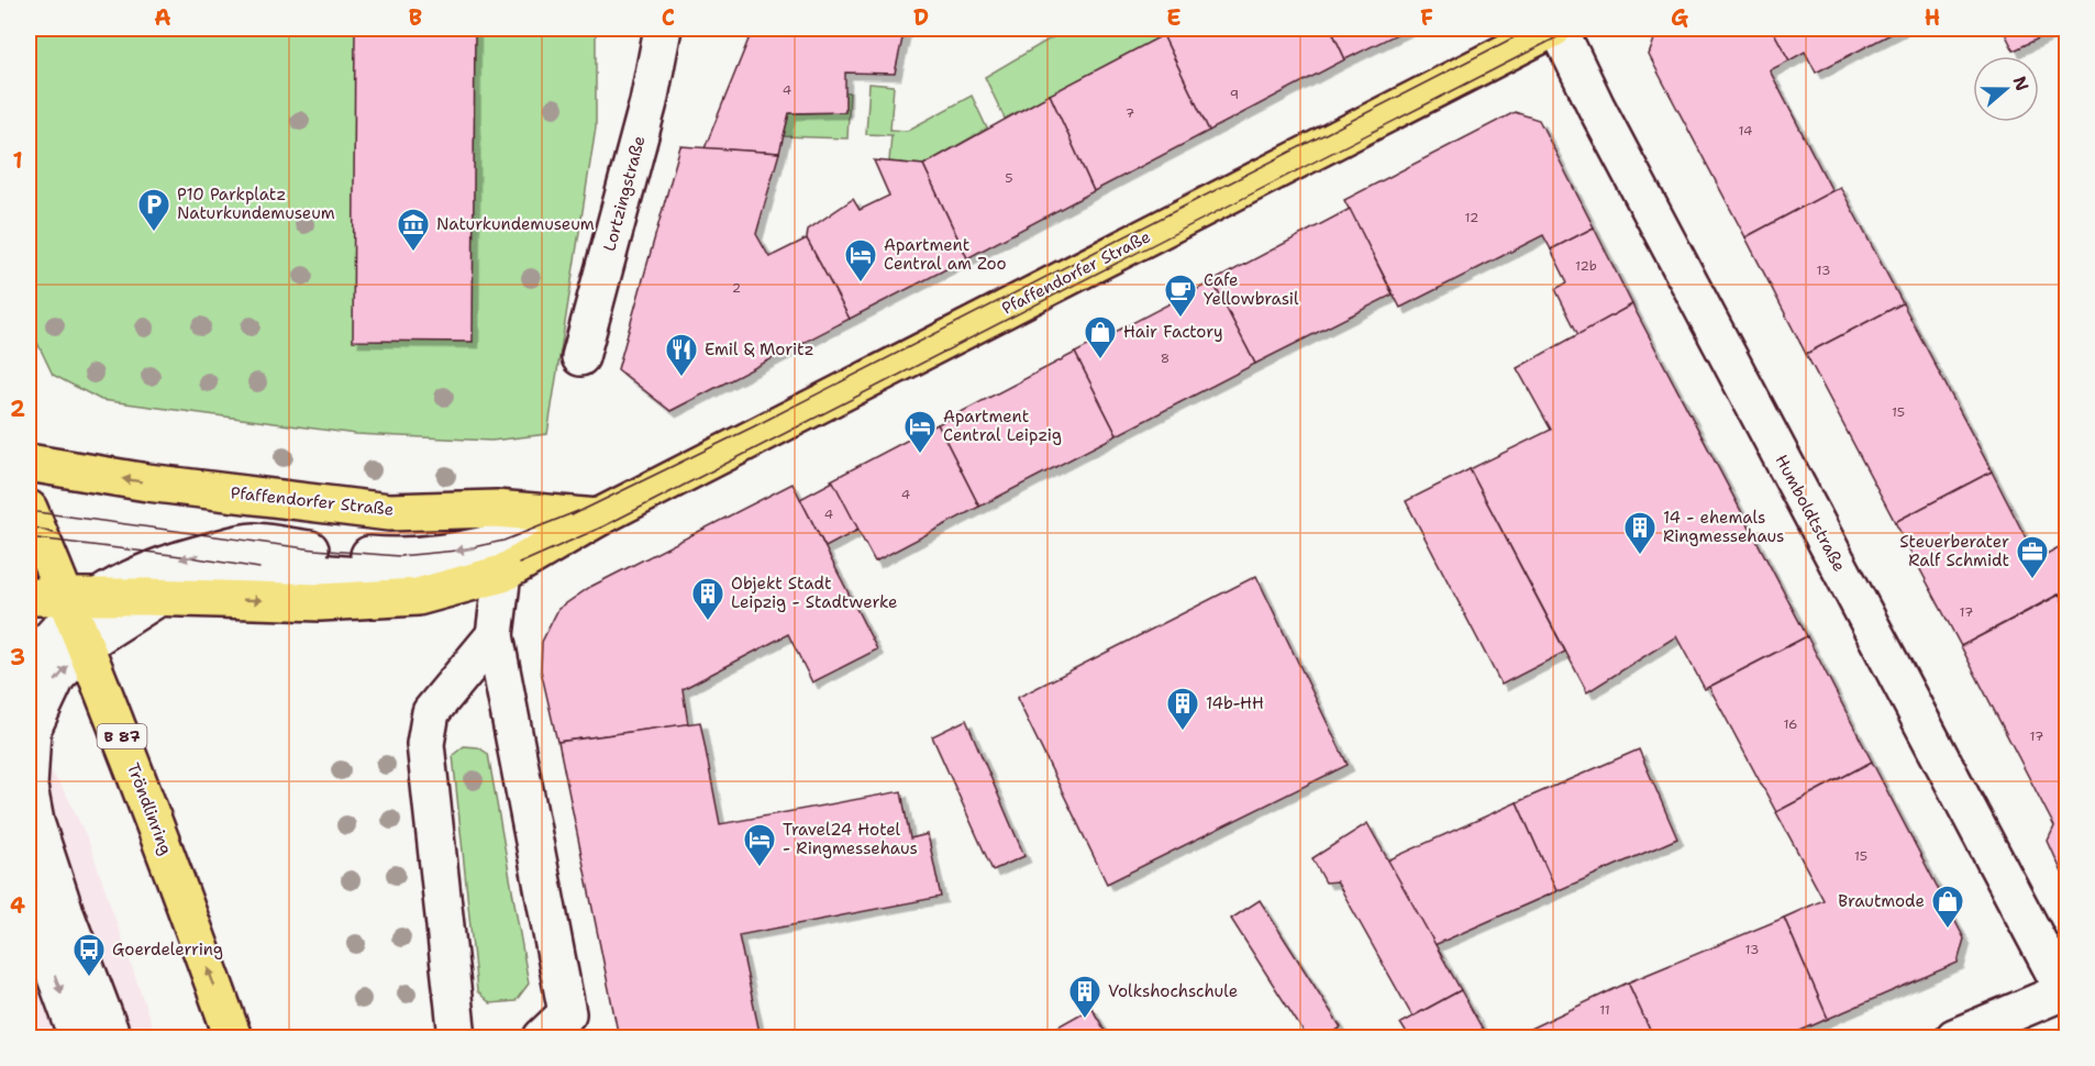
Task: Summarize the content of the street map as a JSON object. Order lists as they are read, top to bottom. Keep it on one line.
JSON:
{"streets":{"main road":["Pfaffendorfer Straße","B 87","Tröndlinring"],"street":["Lortzingstraße","Humboldtstraße"]},"crossings":[["Pfaffendorfer Straße","Tröndlinring"]],"one_way":["Tröndlinring"],"places":{"parking":["P10 Parkplatz Naturkundemuseum"],"museum":["Naturkundemuseum"],"hotel":["Apartment Central am Zoo","Apartment Central Leipzig","Travel24 Hotel - Ringmessehaus"],"cafe":["Cafe Yellowbrasil"],"shop":["Hair Factory","Brautmode"],"restaurant":["Emil & Moritz"],"building":["14 - ehemals Ringmessehaus","Objekt Stadt Leipzig - Stadtwerke","14b-HH","Volkshochschule"],"office":["Steuerberater Ralf Schmidt"],"bus stop":["Goerdelerring"]},"house_numbers":["4","9","7","14","5","12","12b","13","2","8","15","4","4","17","16","17","15","13","11"],"north":"right","grid":{"columns":["A","B","C","D","E","F","G","H"],"rows":["1","2","3","4"]}}
